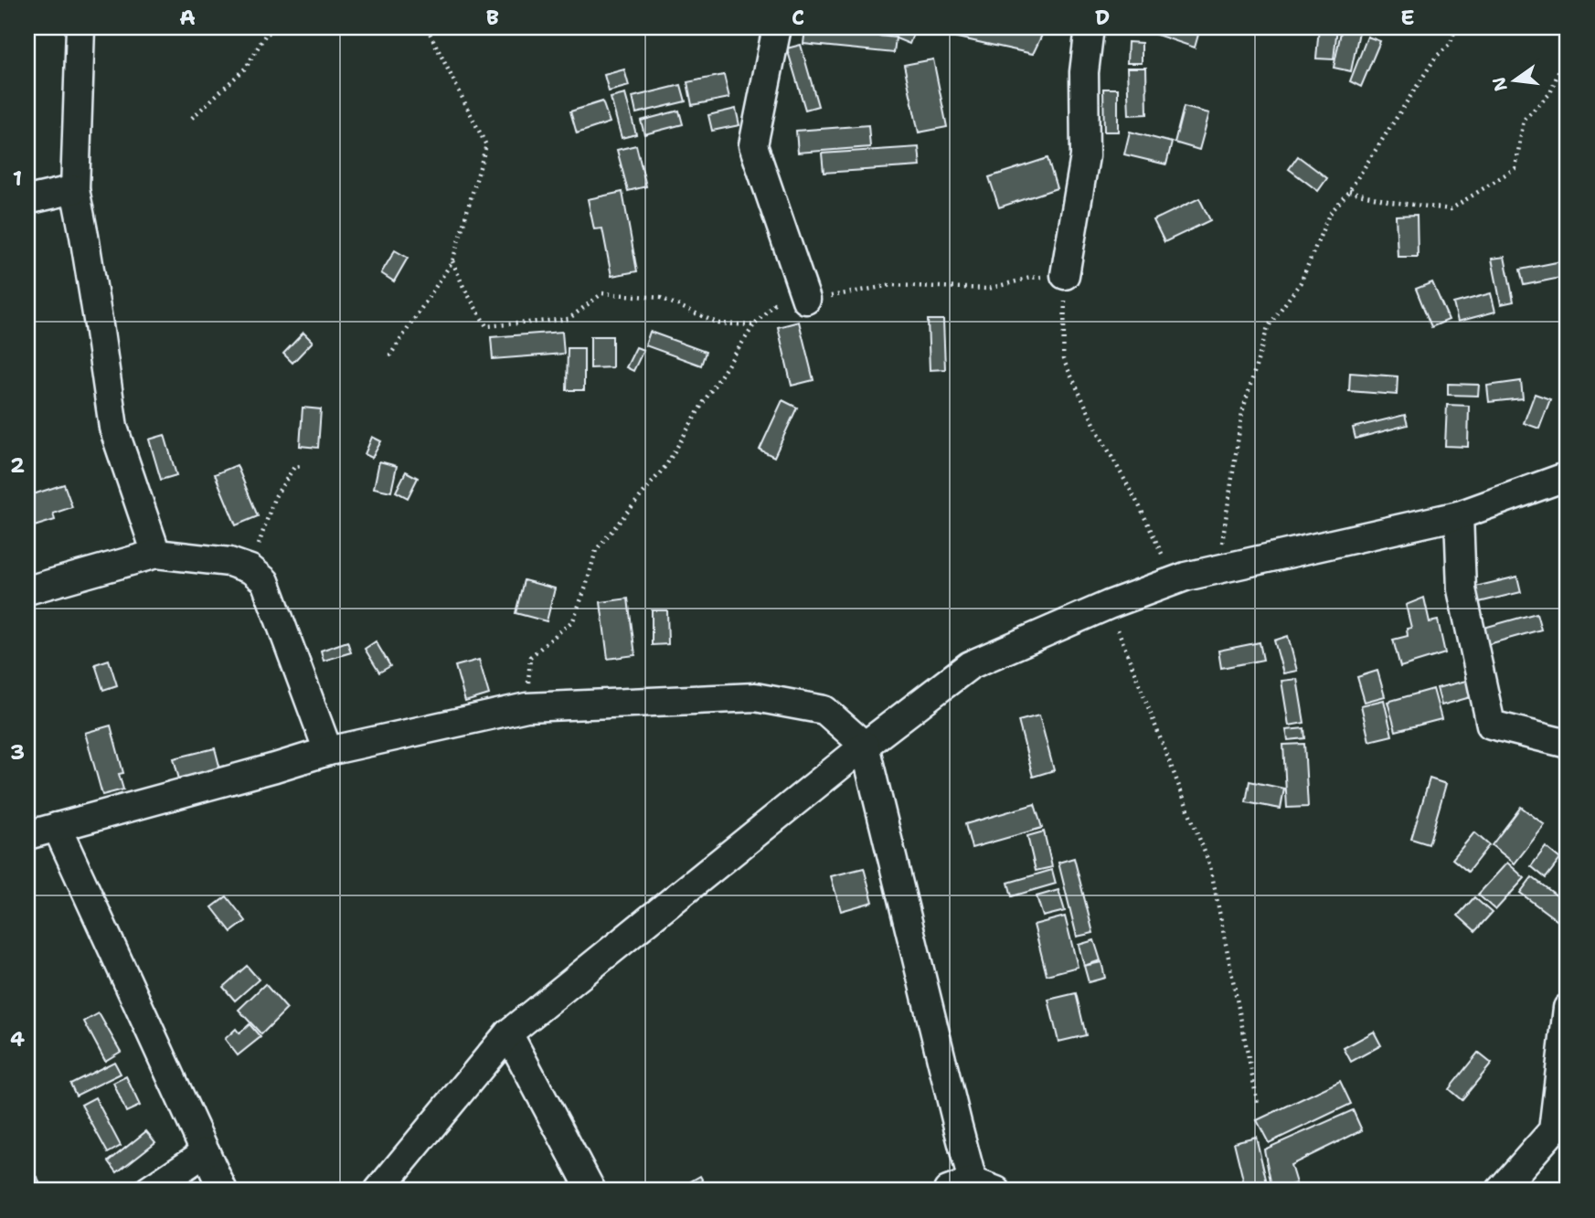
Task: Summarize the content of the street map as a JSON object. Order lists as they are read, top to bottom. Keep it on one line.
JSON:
{"north":"left","grid":{"columns":["A","B","C","D","E"],"rows":["1","2","3","4"]}}
